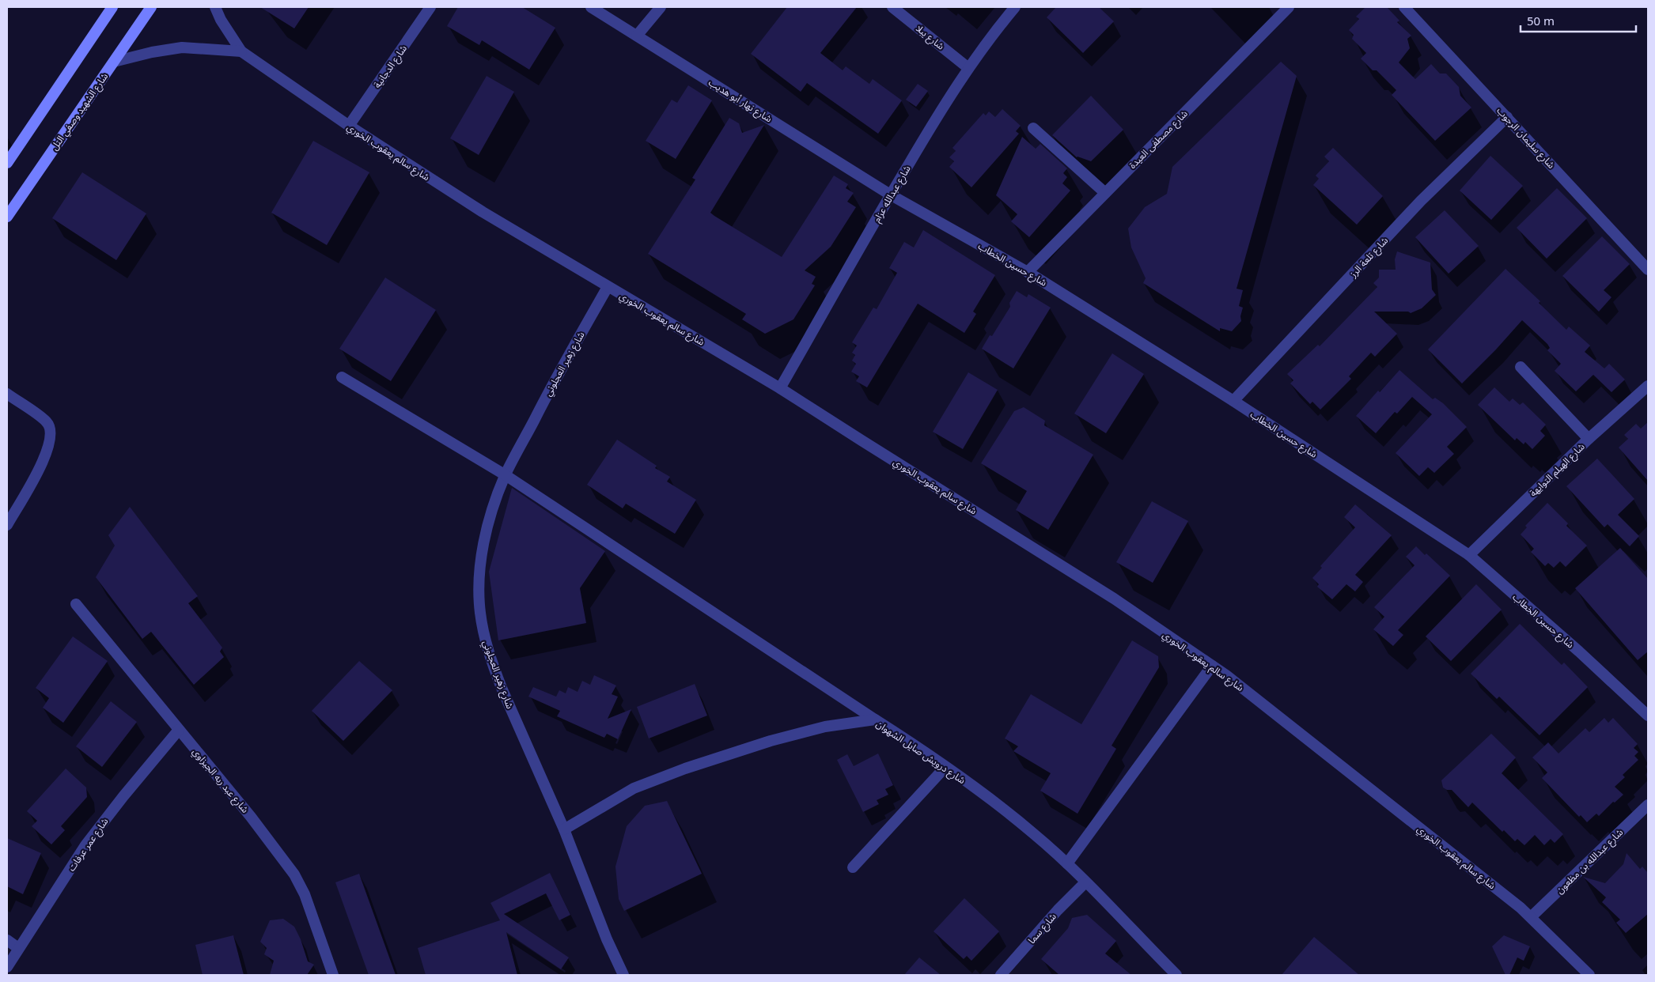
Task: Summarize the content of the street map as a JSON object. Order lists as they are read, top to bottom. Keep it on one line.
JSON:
{"streets":{"main road":["شارع الشهيد وصفي التل"],"street":["شارع يبلا","شارع الدجانية","شارع نهار أبو هديب","شارع سليمان الرجوب","شارع مصطفى العيدة","شارع سالم يعقوب الخوري","شارع عبدالله عزام","شارع تلعة الرز","شارع حسين الخطاب","شارع زهير العجلوني","شارع الهيلم التوايهة","شارع درويش صايل الشهوان","شارع عبد ربه الجيزاوي","شارع عمر عرفات","شارع عبدالله بن مظعون","شارع سما"]},"crossings":[["شارع يبلا","شارع عبدالله عزام"],["شارع الدجانية","شارع سالم يعقوب الخوري"],["شارع نهار أبو هديب","شارع عبدالله عزام"],["شارع نهار أبو هديب","شارع حسين الخطاب"],["شارع سليمان الرجوب","شارع تلعة الرز"],["شارع مصطفى العيدة","شارع حسين الخطاب"],["شارع سالم يعقوب الخوري","شارع عبدالله عزام"],["شارع سالم يعقوب الخوري","شارع زهير العجلوني"],["شارع سالم يعقوب الخوري","شارع عبدالله بن مظعون"],["شارع عبدالله عزام","شارع حسين الخطاب"],["شارع تلعة الرز","شارع حسين الخطاب"],["شارع حسين الخطاب","شارع الهيلم التوايهة"],["شارع زهير العجلوني","شارع درويش صايل الشهوان"],["شارع درويش صايل الشهوان","شارع سما"],["شارع عبد ربه الجيزاوي","شارع عمر عرفات"]],"scale_bar":"50 m"}
